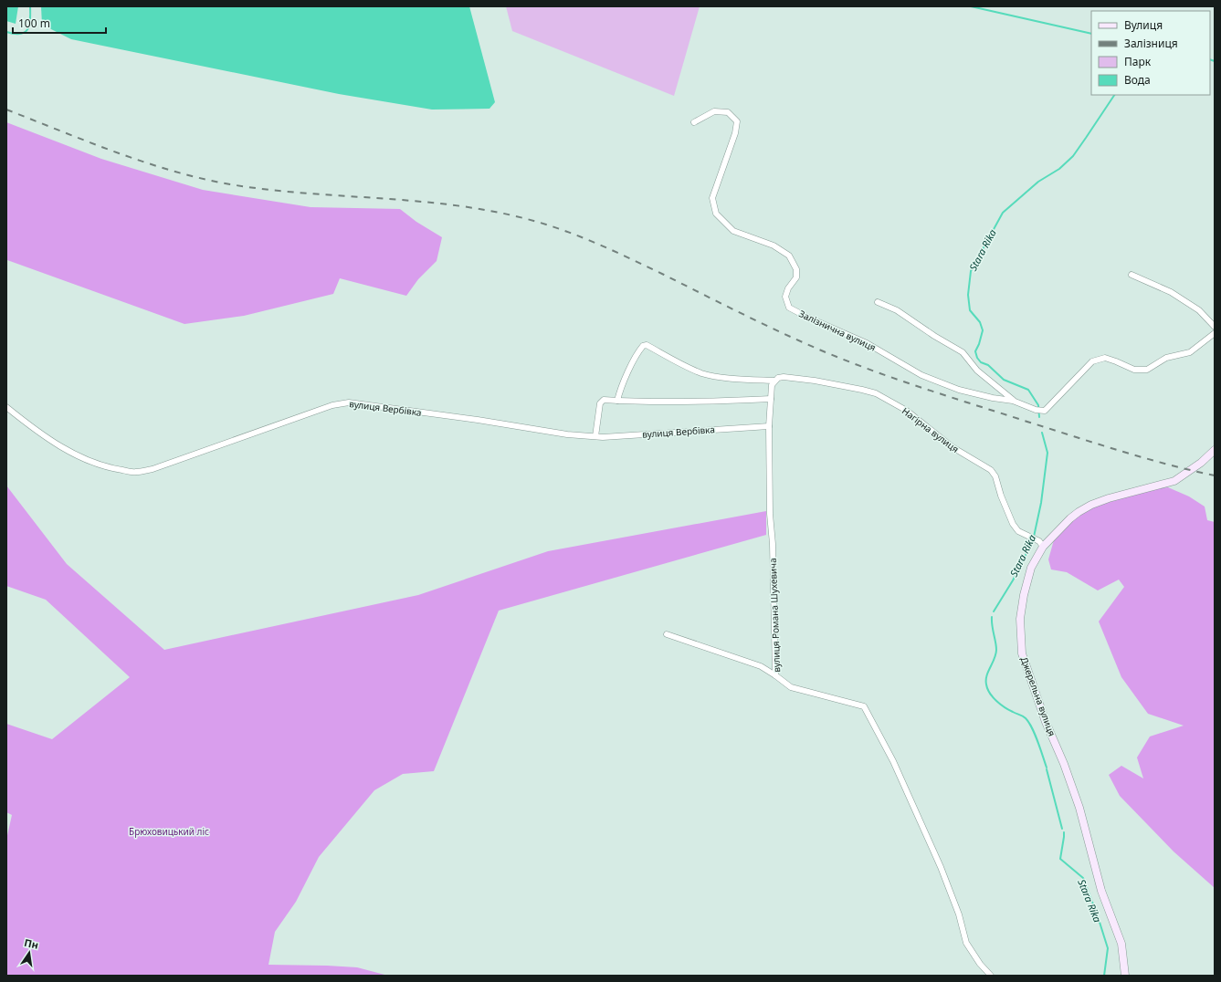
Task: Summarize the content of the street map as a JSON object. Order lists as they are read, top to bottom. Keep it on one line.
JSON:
{"streets":{"street":["Залізнична вулиця","вулиця Вербівка","Нагірна вулиця","вулиця Романа Шухевича","Джерельна вулиця"]},"crossings":[["вулиця Вербівка","вулиця Романа Шухевича"],["Нагірна вулиця","вулиця Романа Шухевича"],["Нагірна вулиця","Джерельна вулиця"]],"water":["Stara Rika"],"parks":["Брюховицький ліс"],"legend":["Вулиця","Залізниця","Парк","Вода"],"scale_bar":"100 m","north":"top"}
